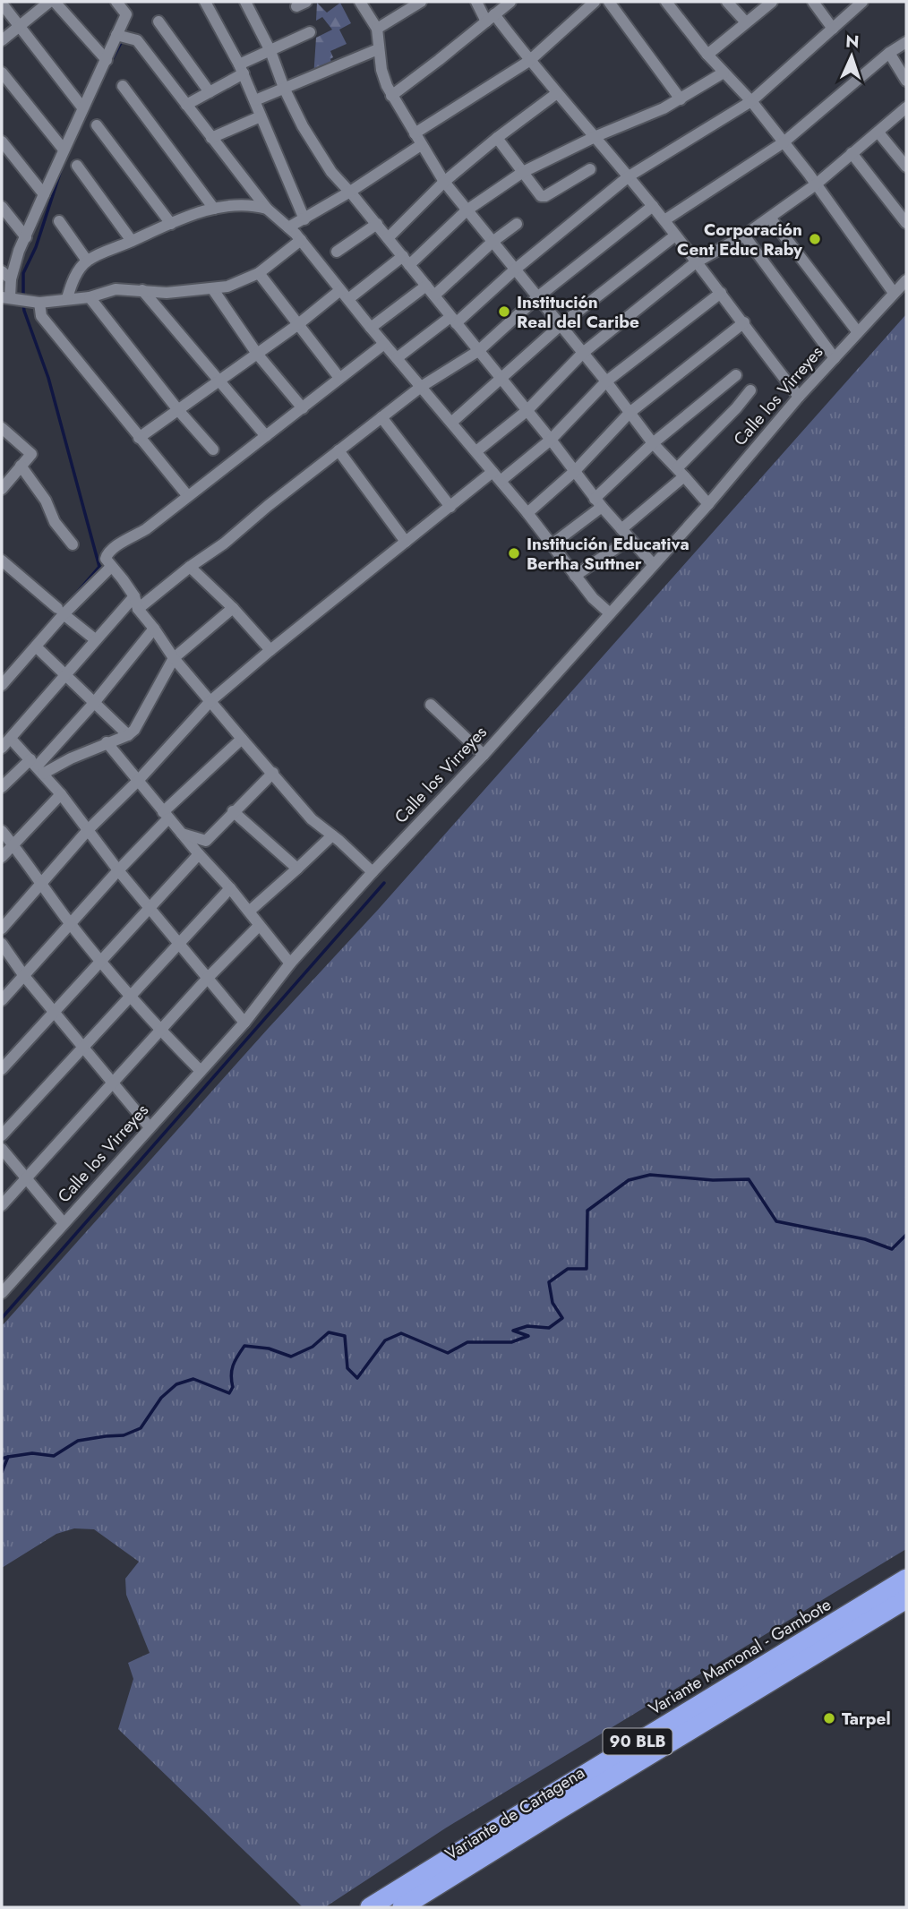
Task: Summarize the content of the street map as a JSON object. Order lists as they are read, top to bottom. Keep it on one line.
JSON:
{"streets":{"highway":["Variante Mamonal - Gambote","90 BLB","Variante de Cartagena"],"street":["Calle los Virreyes"]},"places":["Corporación Cent Educ Raby","Institución Real del Caribe","Institución Educativa Bertha Suttner","Tarpel"],"north":"top"}
